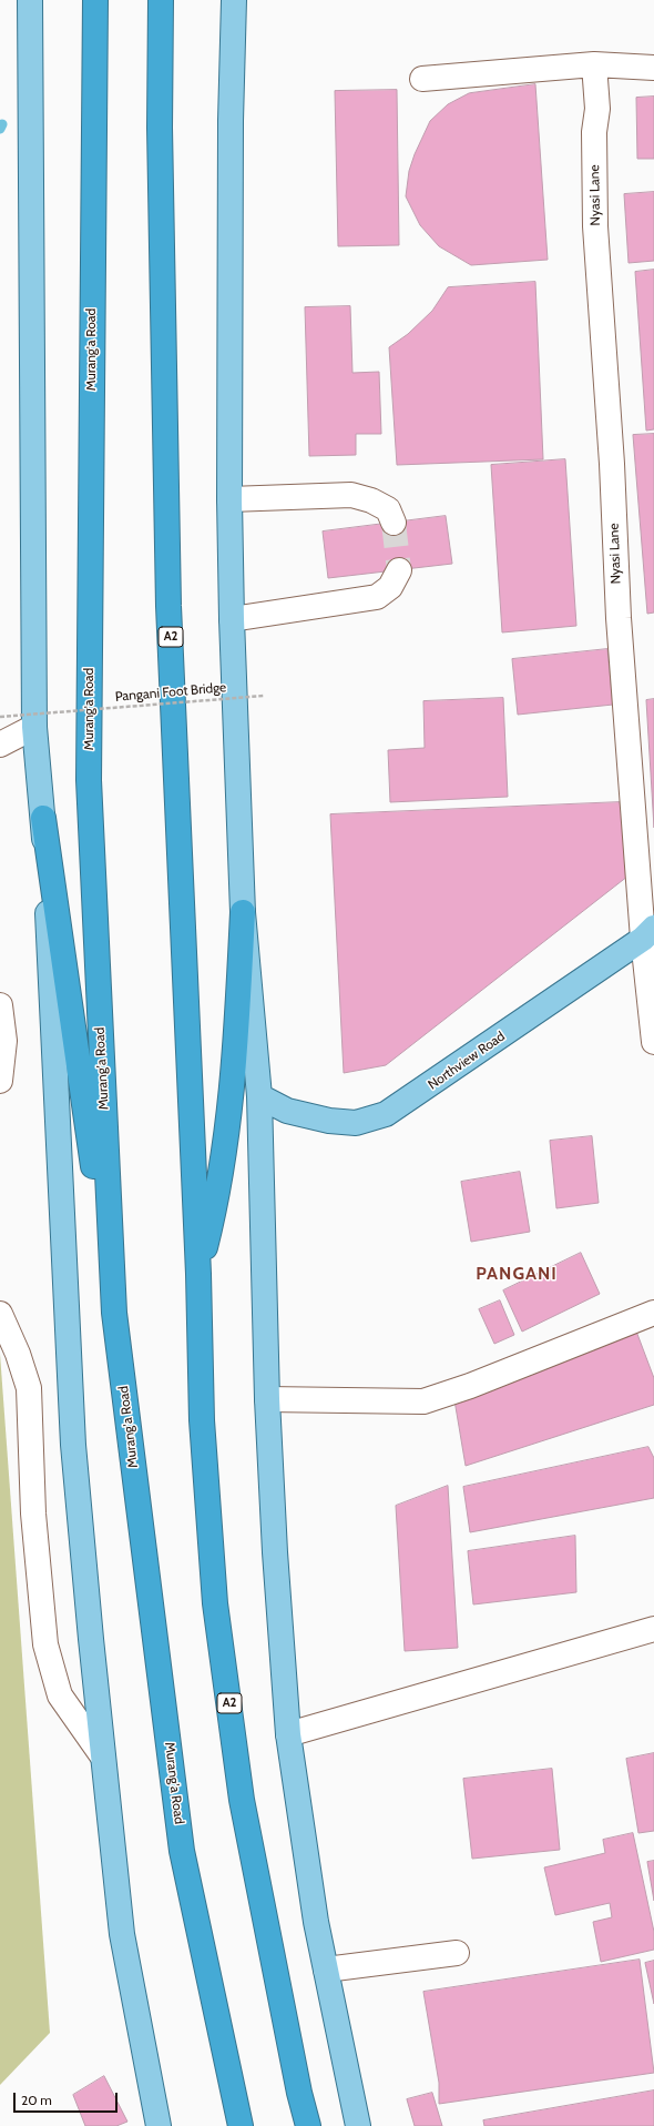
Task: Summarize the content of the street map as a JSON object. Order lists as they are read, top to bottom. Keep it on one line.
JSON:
{"streets":{"highway":["Murang'a Road","A2"],"main road":["Northview Road"],"street":["Nyasi Lane"],"path":["Pangani Foot Bridge"]},"crossings":[["Nyasi Lane","Northview Road"]],"districts":["PANGANI"],"scale_bar":"20 m"}
